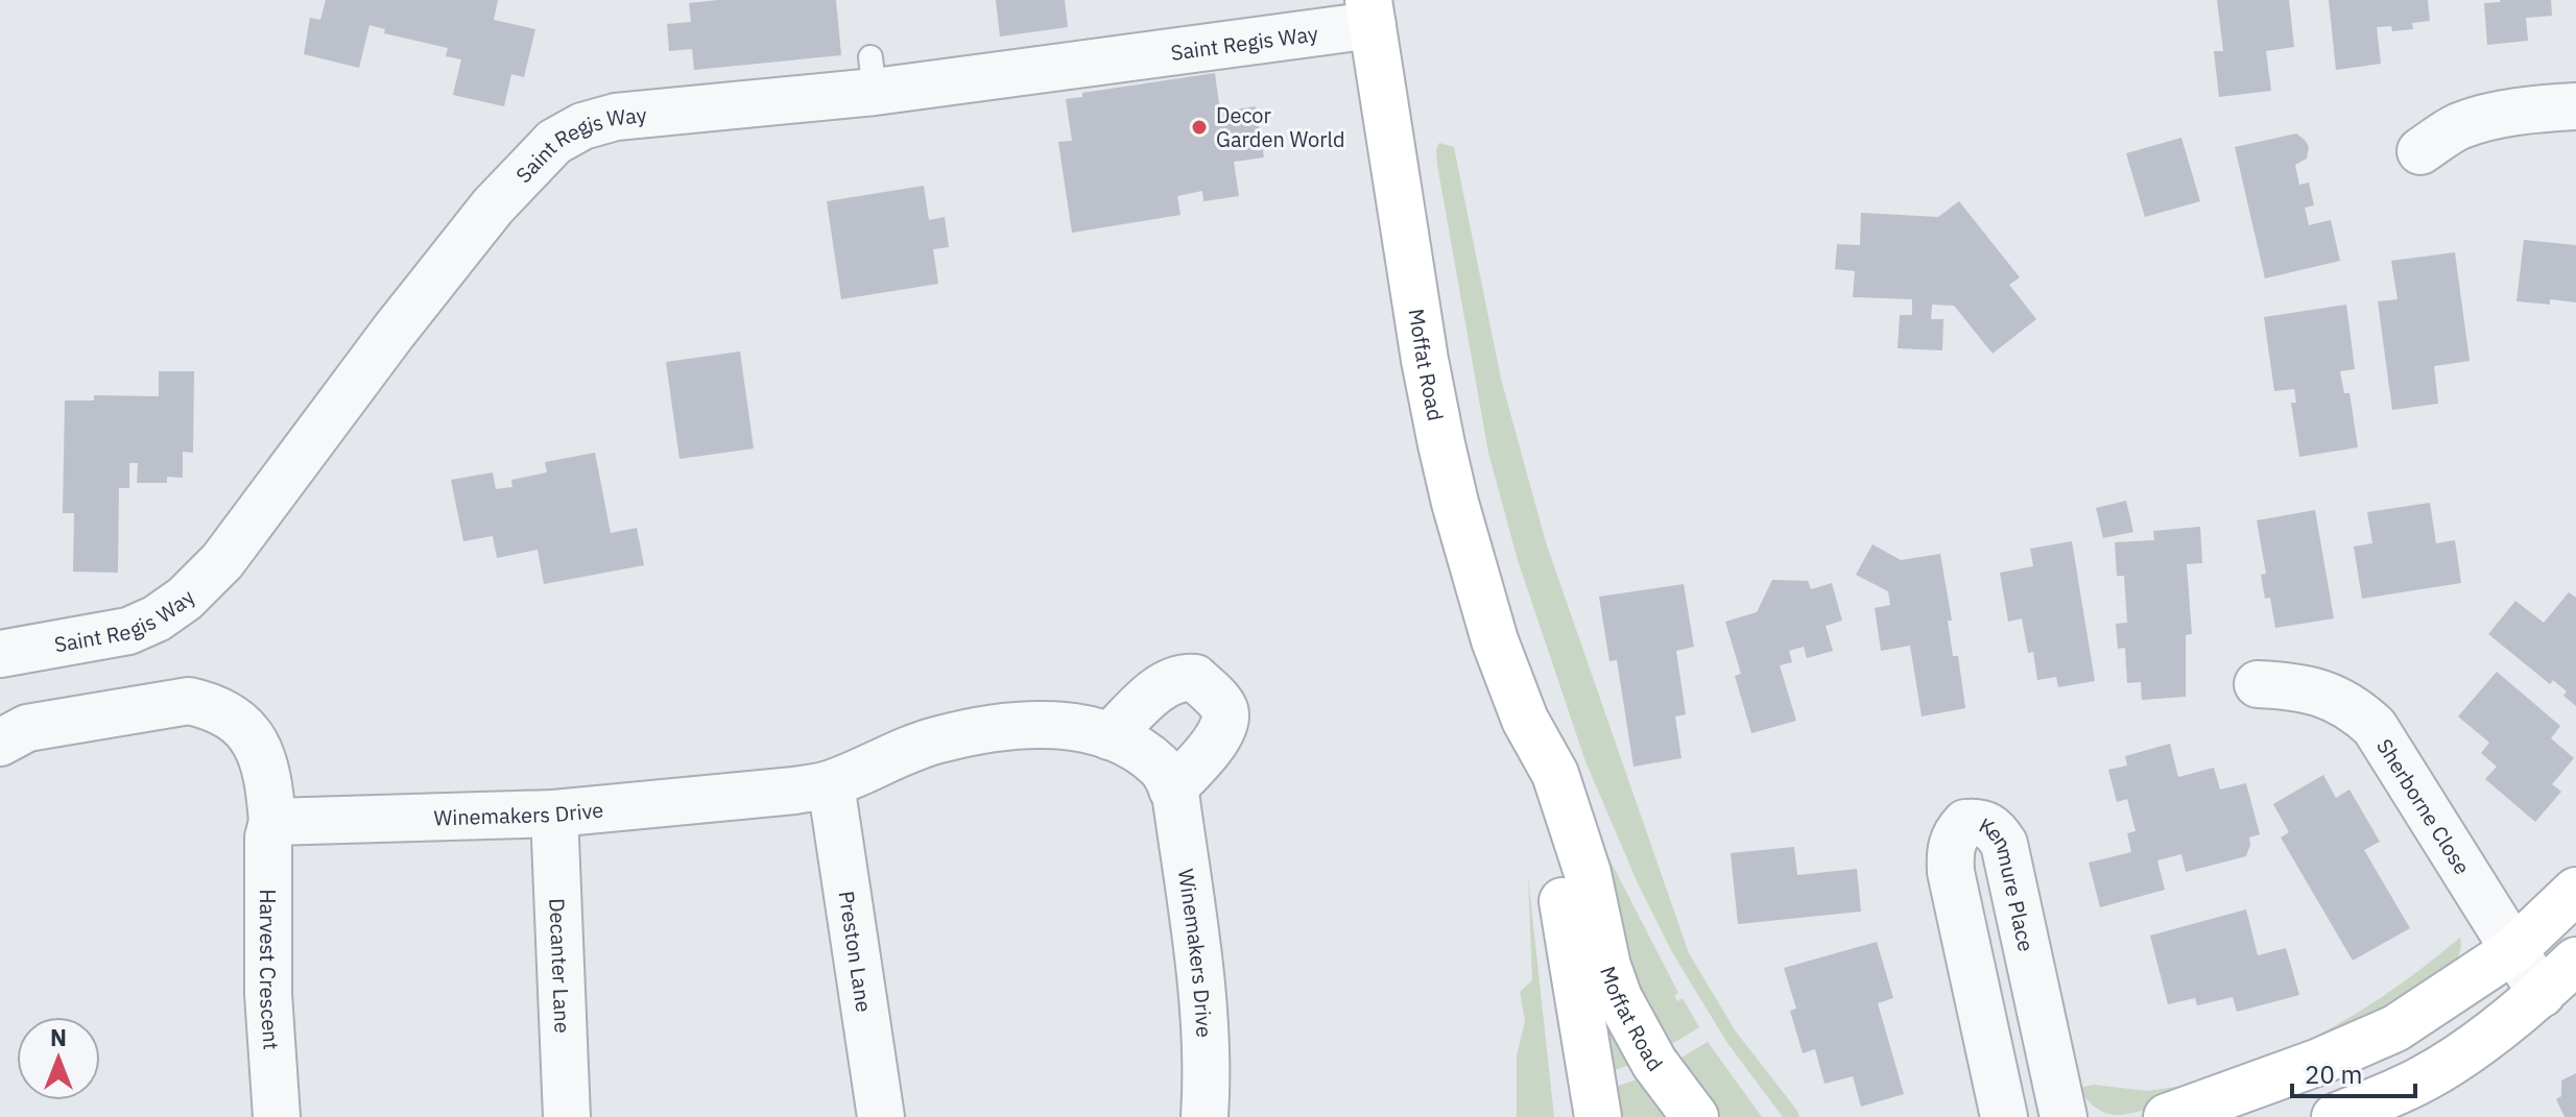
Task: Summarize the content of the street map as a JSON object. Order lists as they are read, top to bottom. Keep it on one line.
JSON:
{"streets":{"main road":["Moffat Road"],"street":["Saint Regis Way","Sherborne Close","Winemakers Drive","Kenmure Place","Preston Lane","Decanter Lane","Harvest Crescent"]},"crossings":[["Saint Regis Way","Moffat Road"],["Winemakers Drive","Preston Lane"],["Winemakers Drive","Decanter Lane"],["Winemakers Drive","Harvest Crescent"]],"places":["Decor Garden World"],"scale_bar":"20 m","north":"top"}
